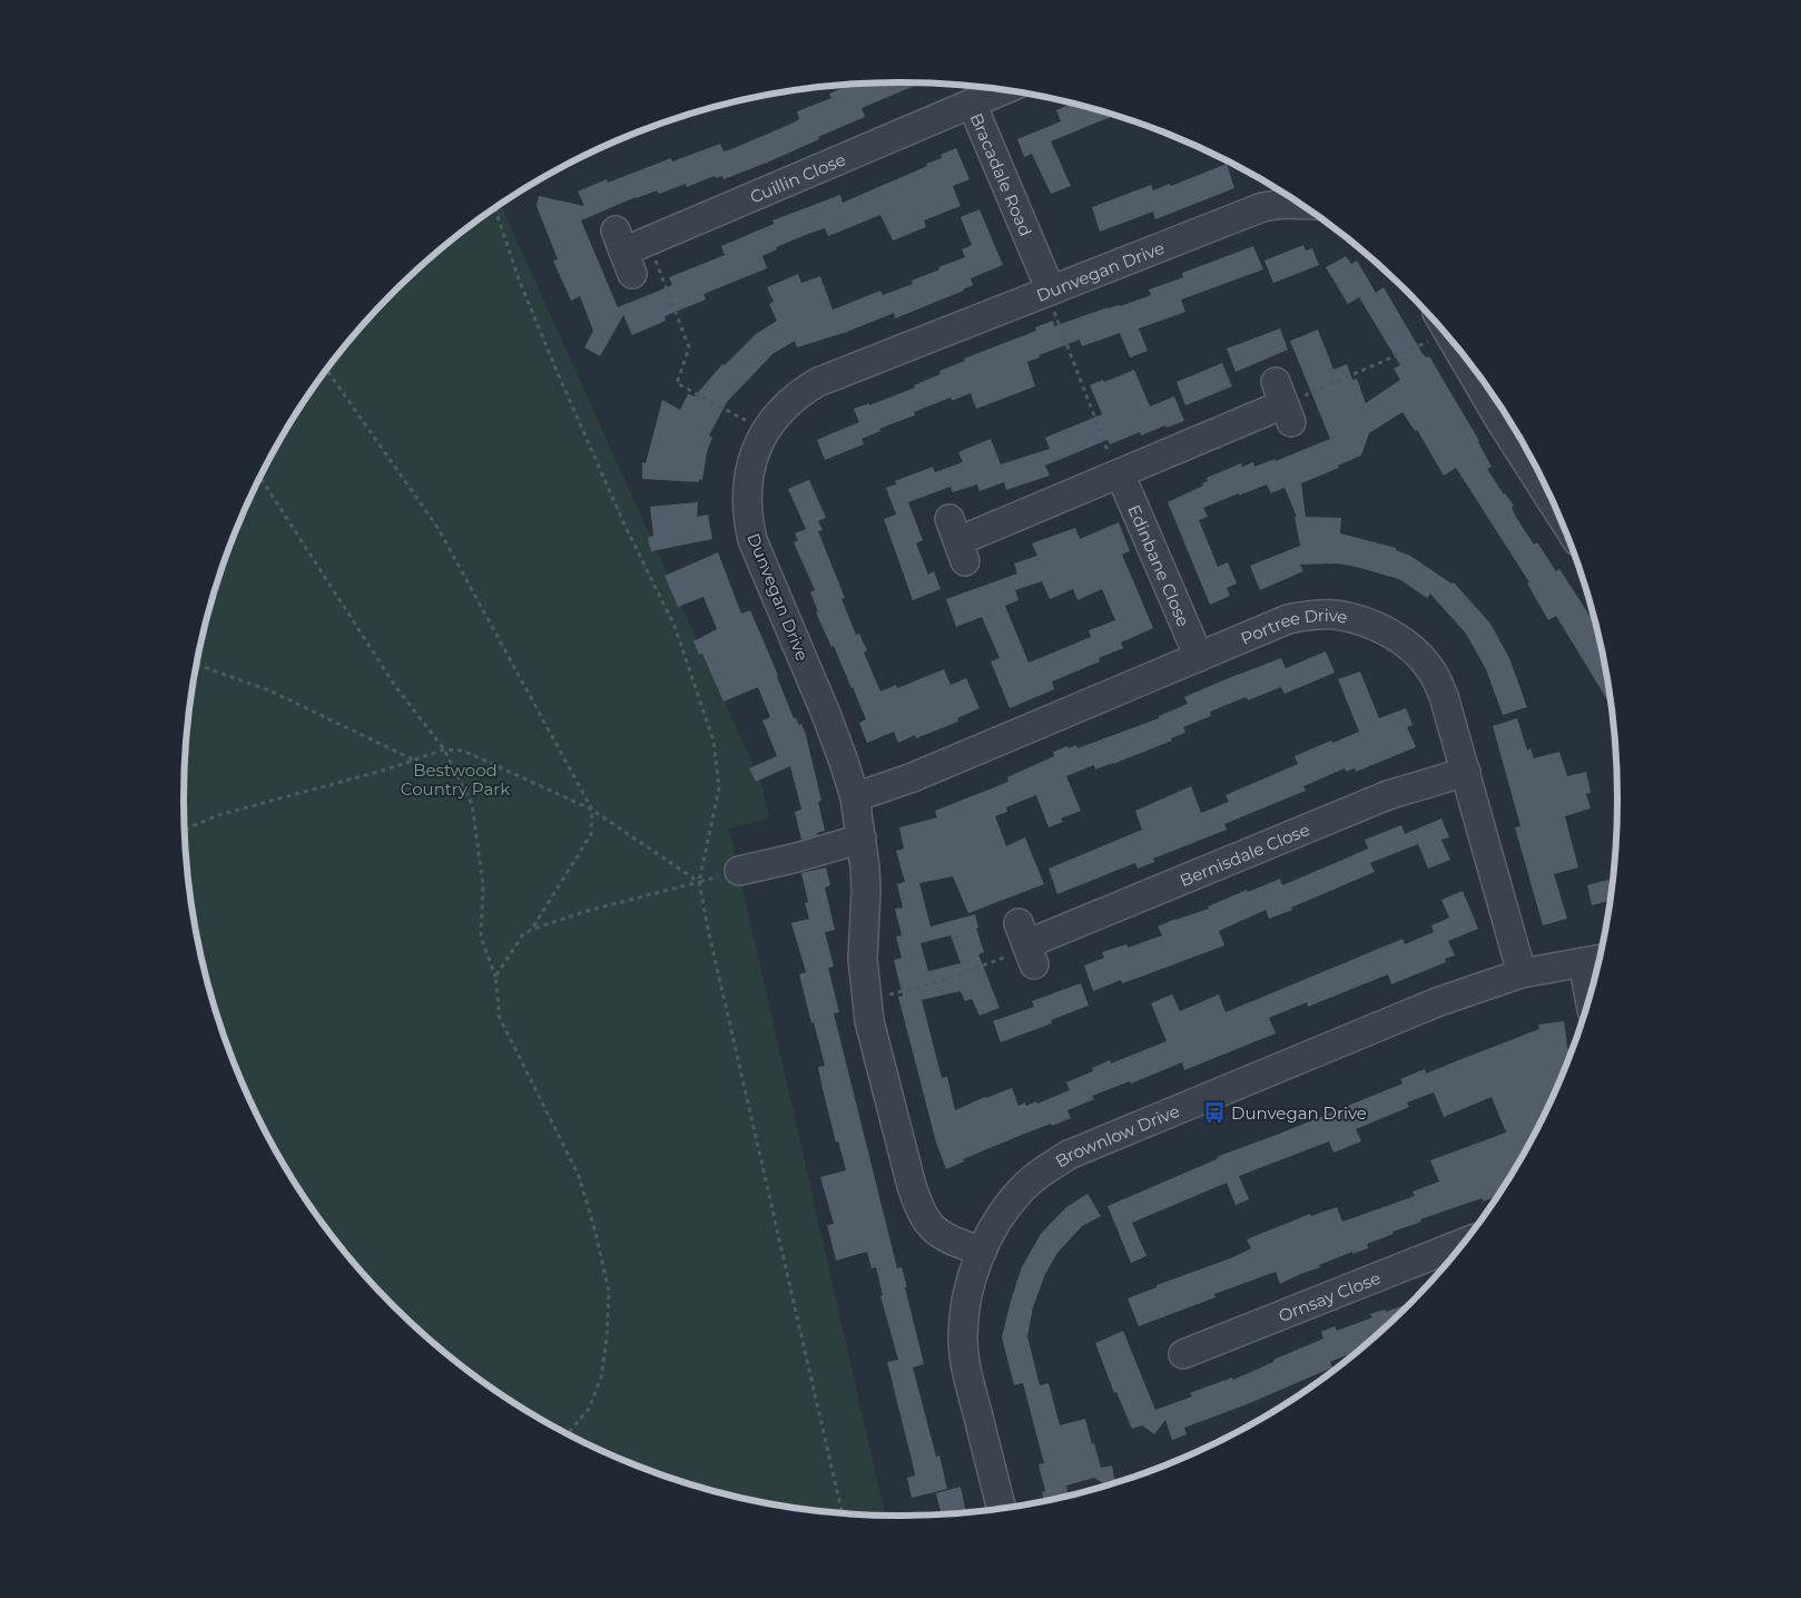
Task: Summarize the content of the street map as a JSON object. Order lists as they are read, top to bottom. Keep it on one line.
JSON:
{"streets":{"street":["Bracadale Road","Cuillin Close","Dunvegan Drive","Edinbane Close","Portree Drive","Bernisdale Close","Brownlow Drive","Ornsay Close"]},"crossings":[["Bracadale Road","Cuillin Close"],["Bracadale Road","Dunvegan Drive"],["Dunvegan Drive","Portree Drive"],["Dunvegan Drive","Brownlow Drive"],["Edinbane Close","Portree Drive"],["Portree Drive","Bernisdale Close"],["Portree Drive","Brownlow Drive"]],"parks":["Bestwood Country Park"],"places":{"bus stop":["Dunvegan Drive"]}}
